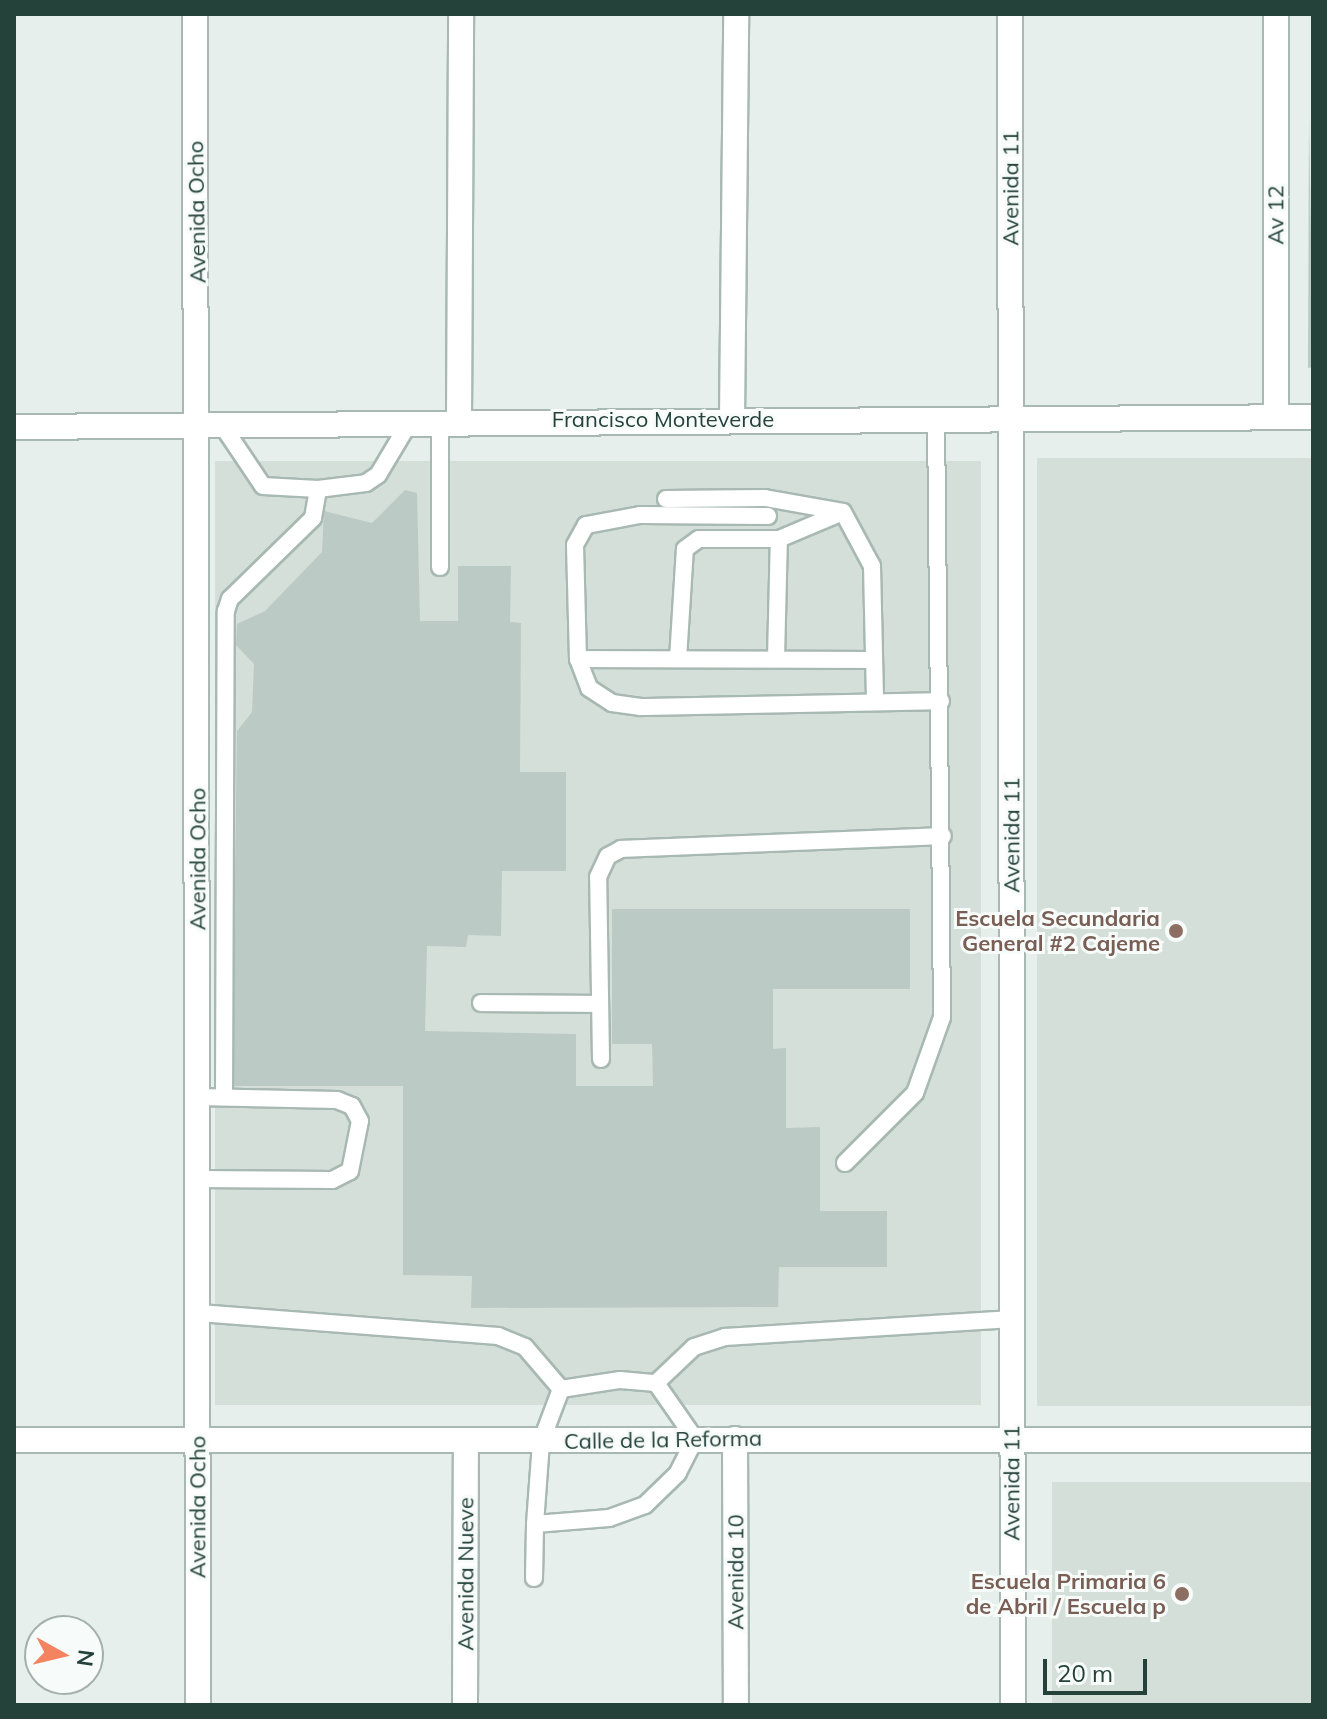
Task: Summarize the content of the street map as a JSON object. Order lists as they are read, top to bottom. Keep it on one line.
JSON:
{"streets":{"street":["Avenida 11","Avenida Ocho","Av 12","Francisco Monteverde","Calle de la Reforma","Avenida 10","Avenida Nueve"]},"crossings":[["Avenida 11","Francisco Monteverde"],["Avenida 11","Calle de la Reforma"],["Avenida Ocho","Francisco Monteverde"],["Avenida Ocho","Calle de la Reforma"],["Av 12","Francisco Monteverde"],["Calle de la Reforma","Avenida 10"],["Calle de la Reforma","Avenida Nueve"]],"places":["Escuela Secundaria General #2 Cajeme","Escuela Primaria 6 de Abril / Escuela p"],"scale_bar":"20 m","north":"right"}
